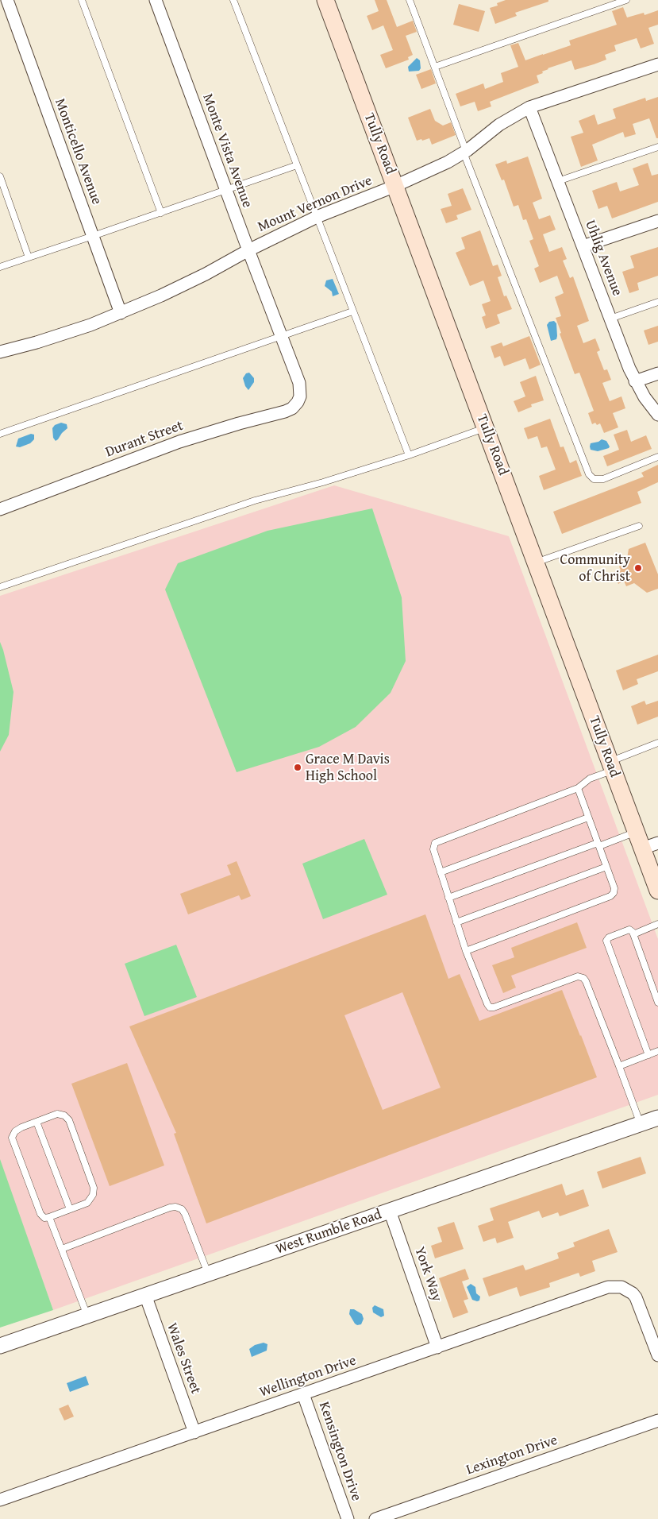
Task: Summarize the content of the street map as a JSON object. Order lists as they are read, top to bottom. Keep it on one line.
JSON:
{"streets":{"main road":["Tully Road"],"street":["Monte Vista Avenue","Monticello Avenue","Mount Vernon Drive","Uhlig Avenue","Durant Street","West Rumble Road","York Way","Wales Street","Wellington Drive","Kensington Drive","Lexington Drive"]},"crossings":[["Tully Road","Mount Vernon Drive"],["Monte Vista Avenue","Mount Vernon Drive"],["Monte Vista Avenue","Durant Street"],["Monticello Avenue","Mount Vernon Drive"],["Mount Vernon Drive","Uhlig Avenue"],["West Rumble Road","York Way"],["West Rumble Road","Wales Street"],["York Way","Wellington Drive"],["Wales Street","Wellington Drive"],["Wellington Drive","Kensington Drive"]],"places":["Community of Christ","Grace M Davis High School"]}
